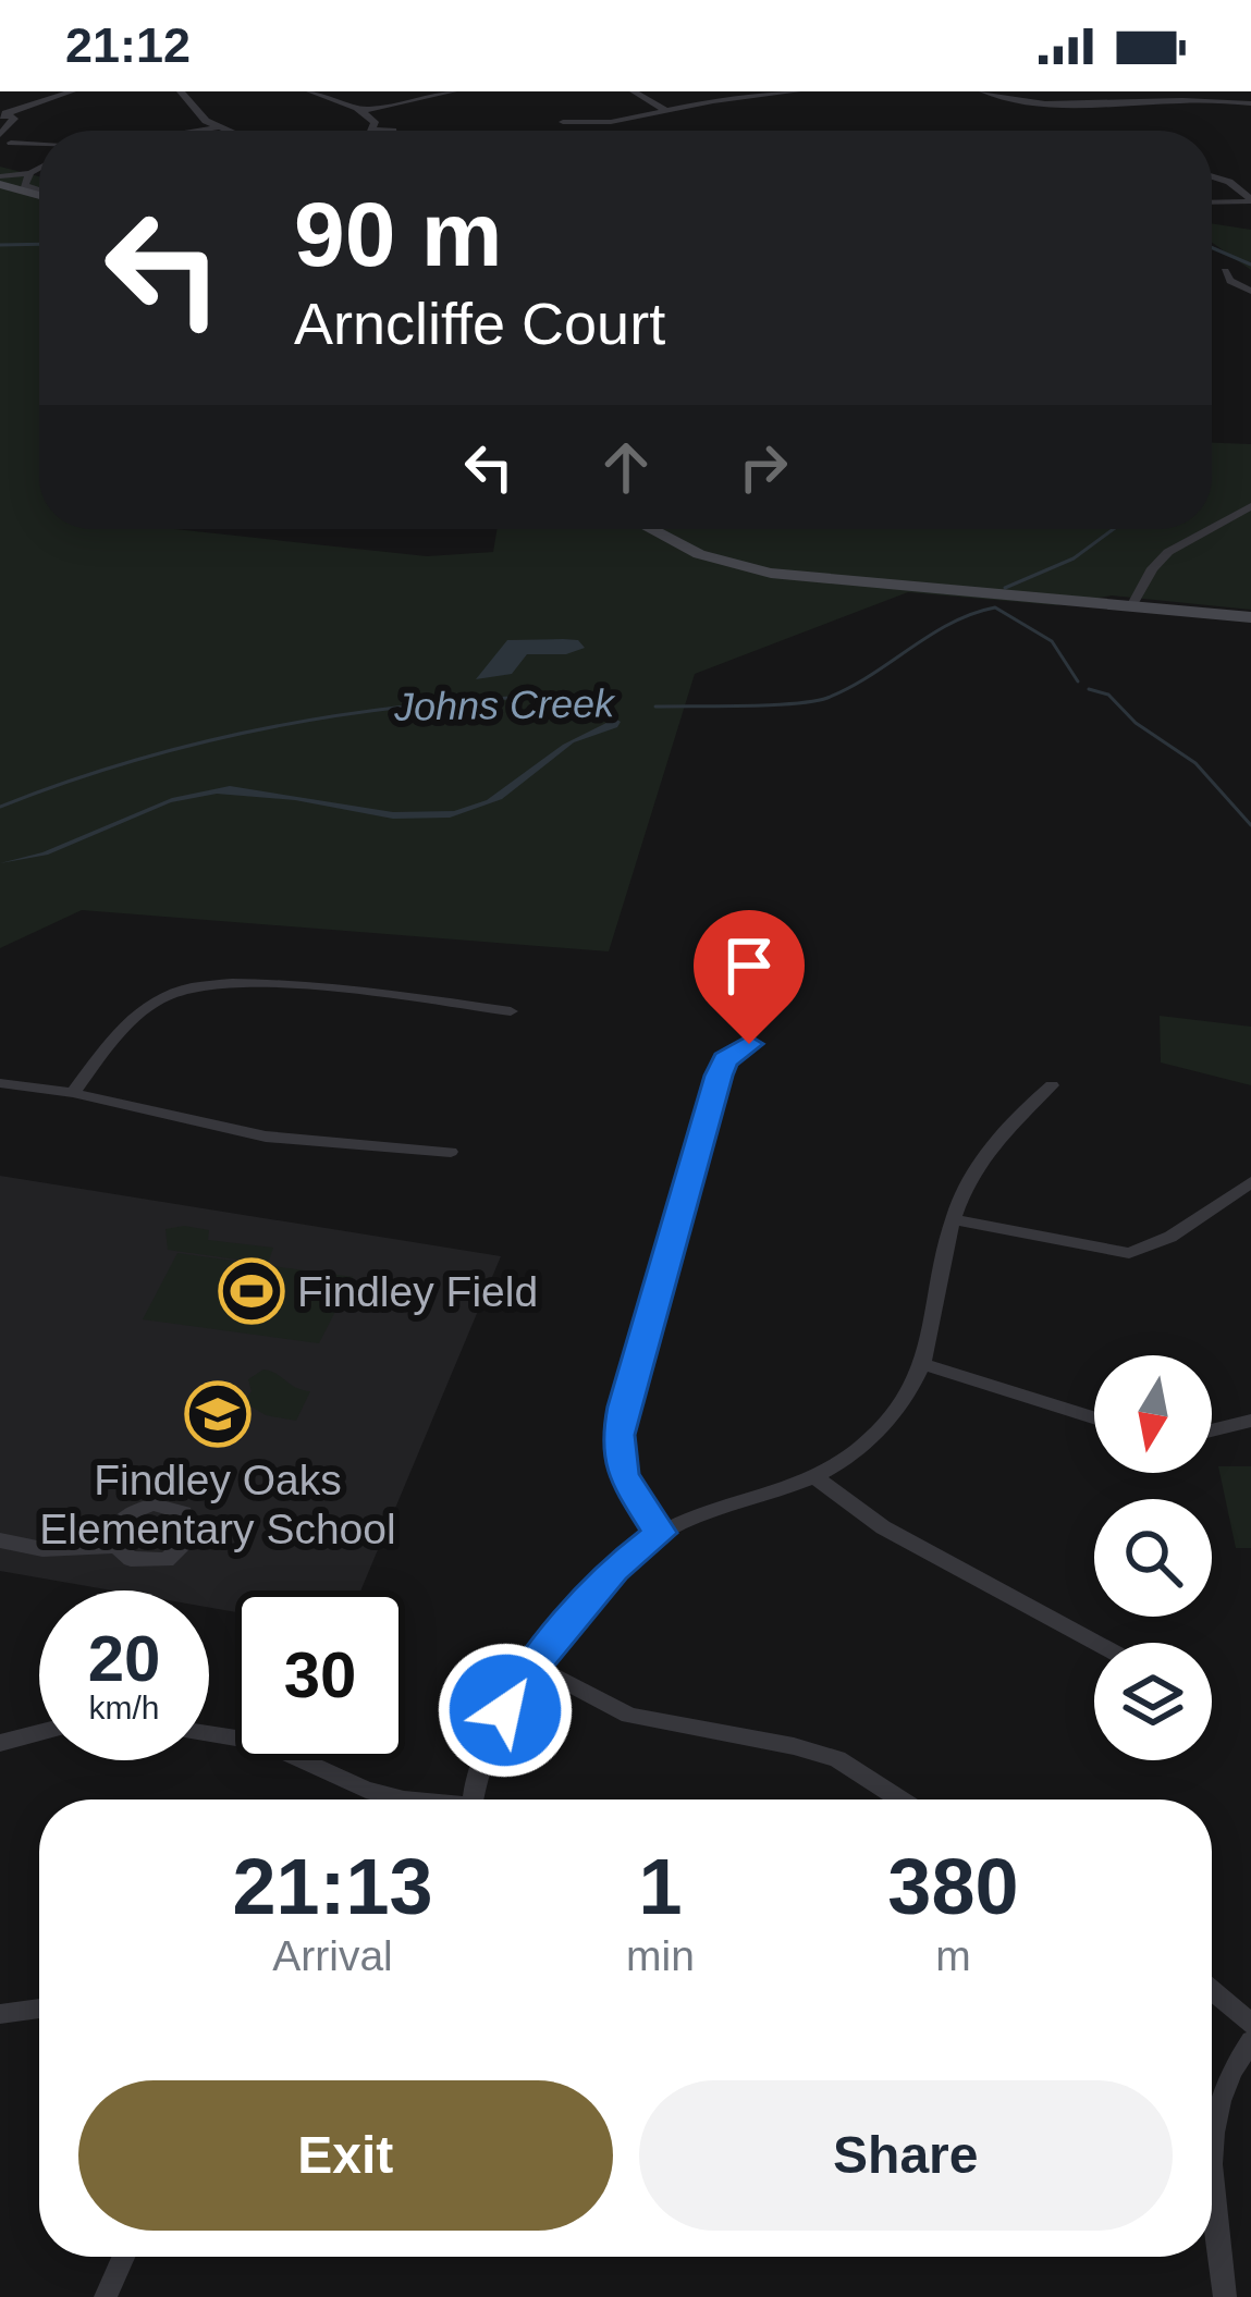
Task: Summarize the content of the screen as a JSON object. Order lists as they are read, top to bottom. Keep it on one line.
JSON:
{"water":["Johns Creek"],"places":{"sports":["Findley Field"],"school or university":["Findley Oaks Elementary School"]},"north":"bottom","page":{"status":"21:12","turn":["90 m","Arncliffe Court"],"speed":"20 km/h","limit":"30","eta":["21:13","Arrival","1","min","380","m"],"buttons":["Exit","Share"]}}
